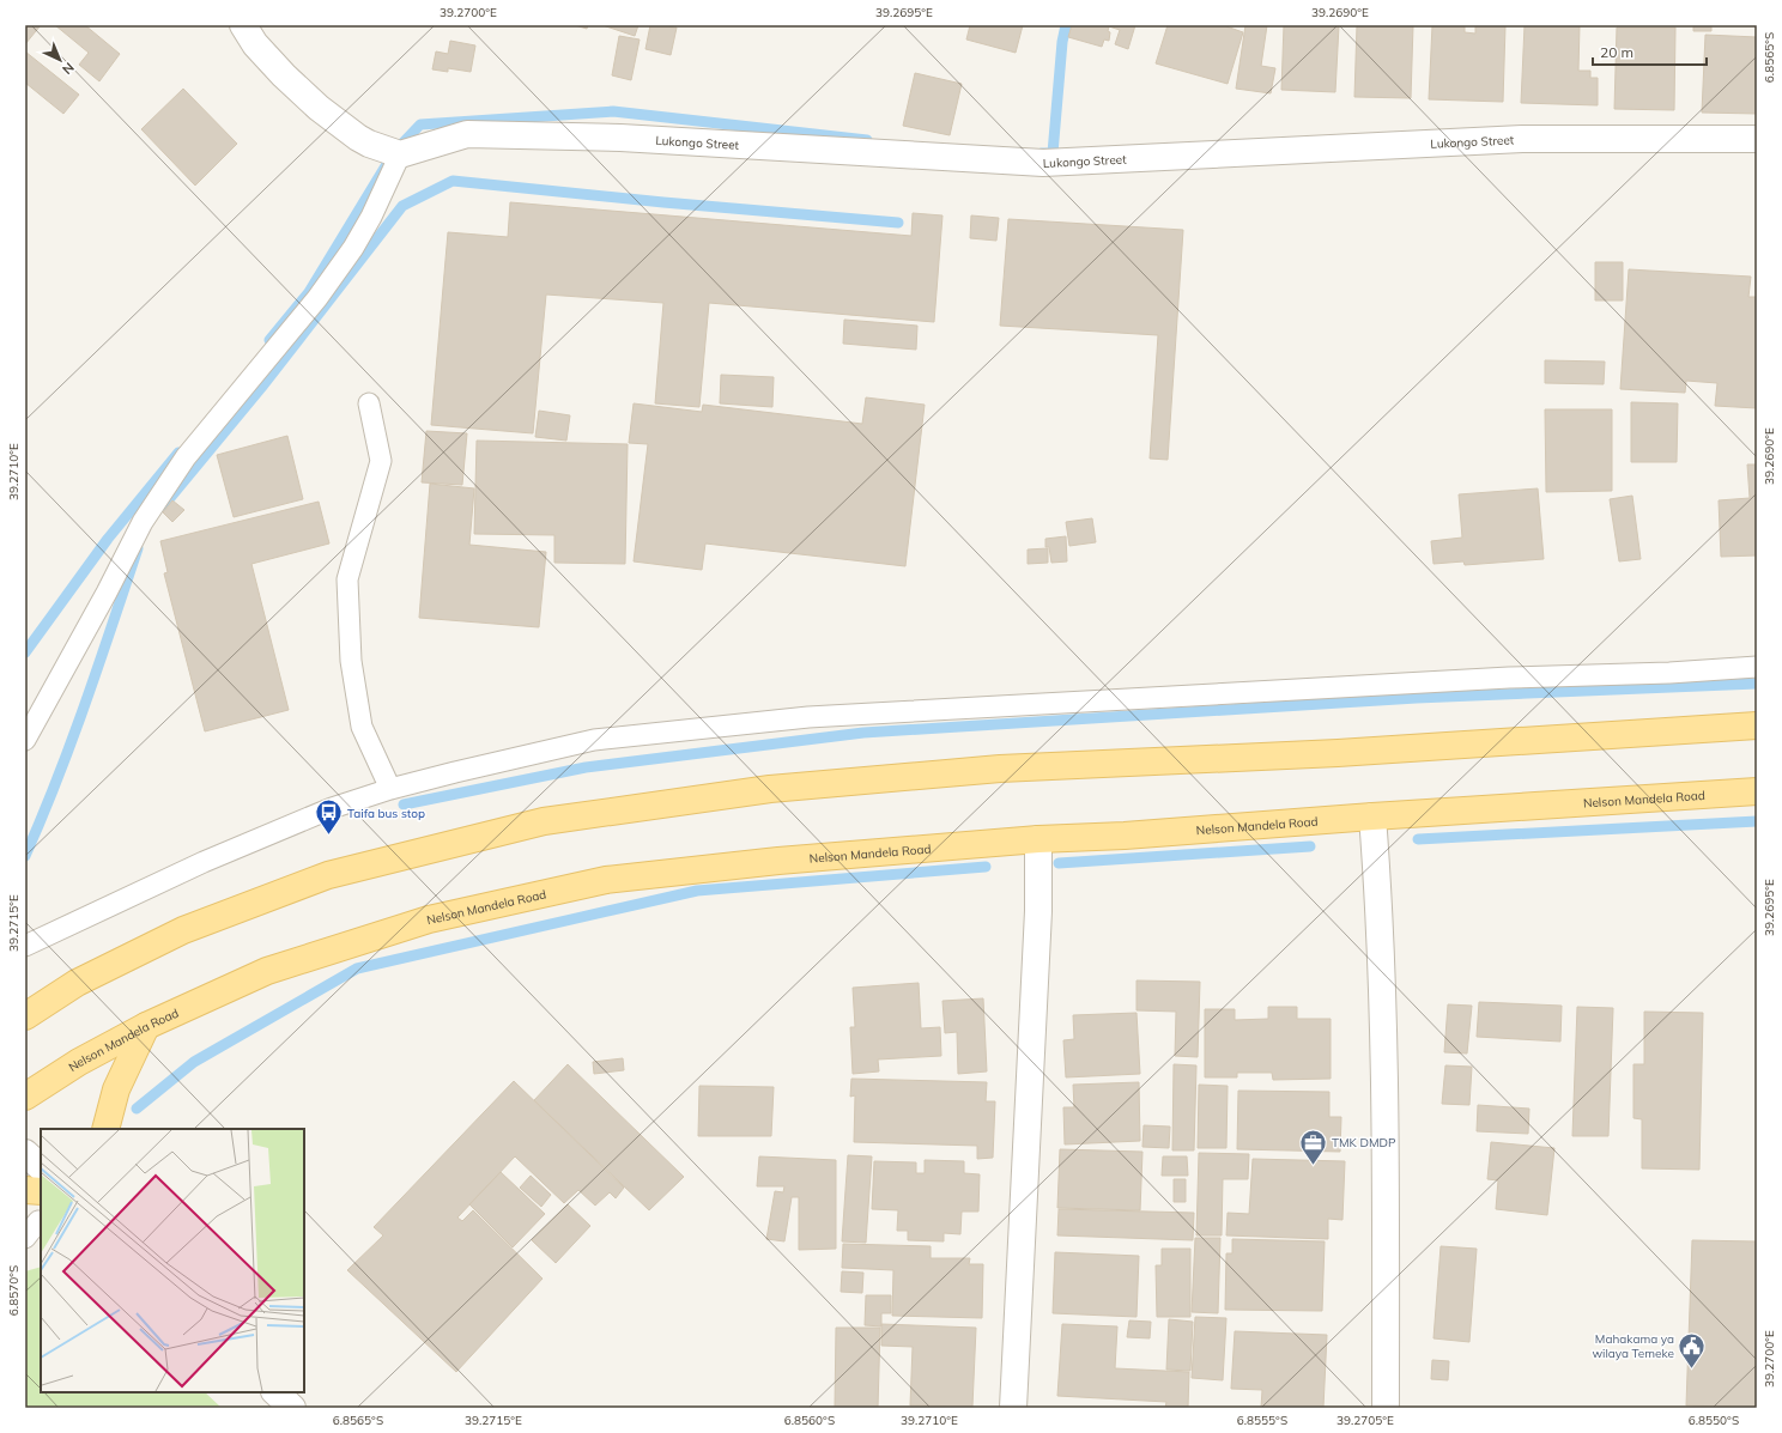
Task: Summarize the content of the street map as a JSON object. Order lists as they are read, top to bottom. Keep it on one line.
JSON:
{"streets":{"main road":["Nelson Mandela Road"],"street":["Lukongo Street"]},"places":{"bus stop":["Taifa bus stop"],"office":["TMK DMDP"],"public building":["Mahakama ya wilaya Temeke"]},"scale_bar":"20 m","north":"bottom right","coordinates":["39.2700°E","39.2695°E","39.2690°E","6.8565°S","39.2710°E","39.2715°E","6.8570°S","6.8560°S","6.8555°S","39.2705°E","6.8550°S"]}
